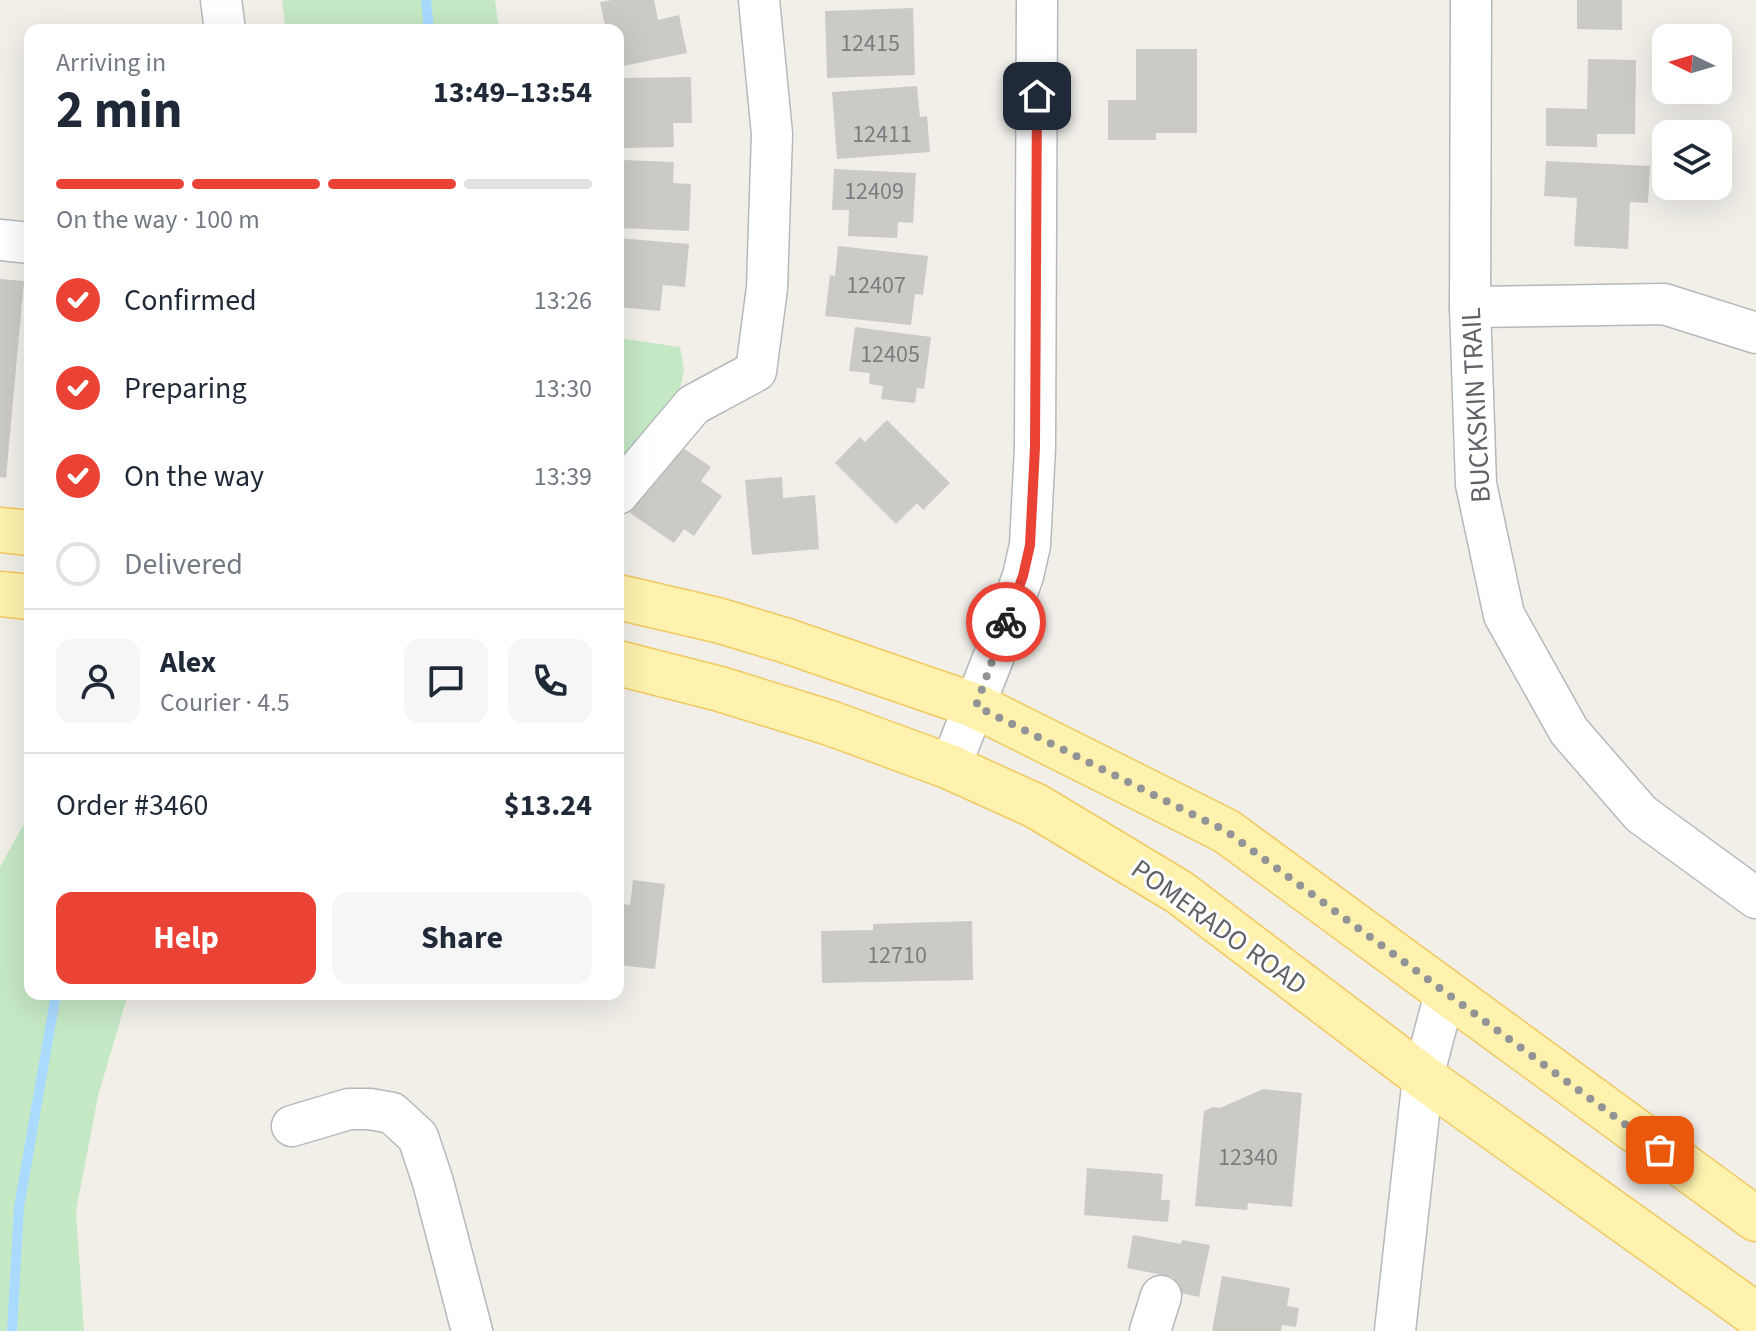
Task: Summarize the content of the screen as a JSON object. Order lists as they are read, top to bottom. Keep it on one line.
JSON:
{"streets":{"main road":["POMERADO ROAD"],"street":["BUCKSKIN TRAIL"]},"house_numbers":["12415","12411","12409","12407","12405","12710","12340"],"north":"left","page":{"heading":["2 min","Arriving in","13:49–13:54"],"panel":["Alex","Courier · 4.5","Order #3460","$13.24"],"bar":"On the way · 100 m","list":[["Confirmed","13:26"],["Preparing","13:30"],["On the way","13:39"],"Delivered"],"buttons":["Help","Share"]}}
